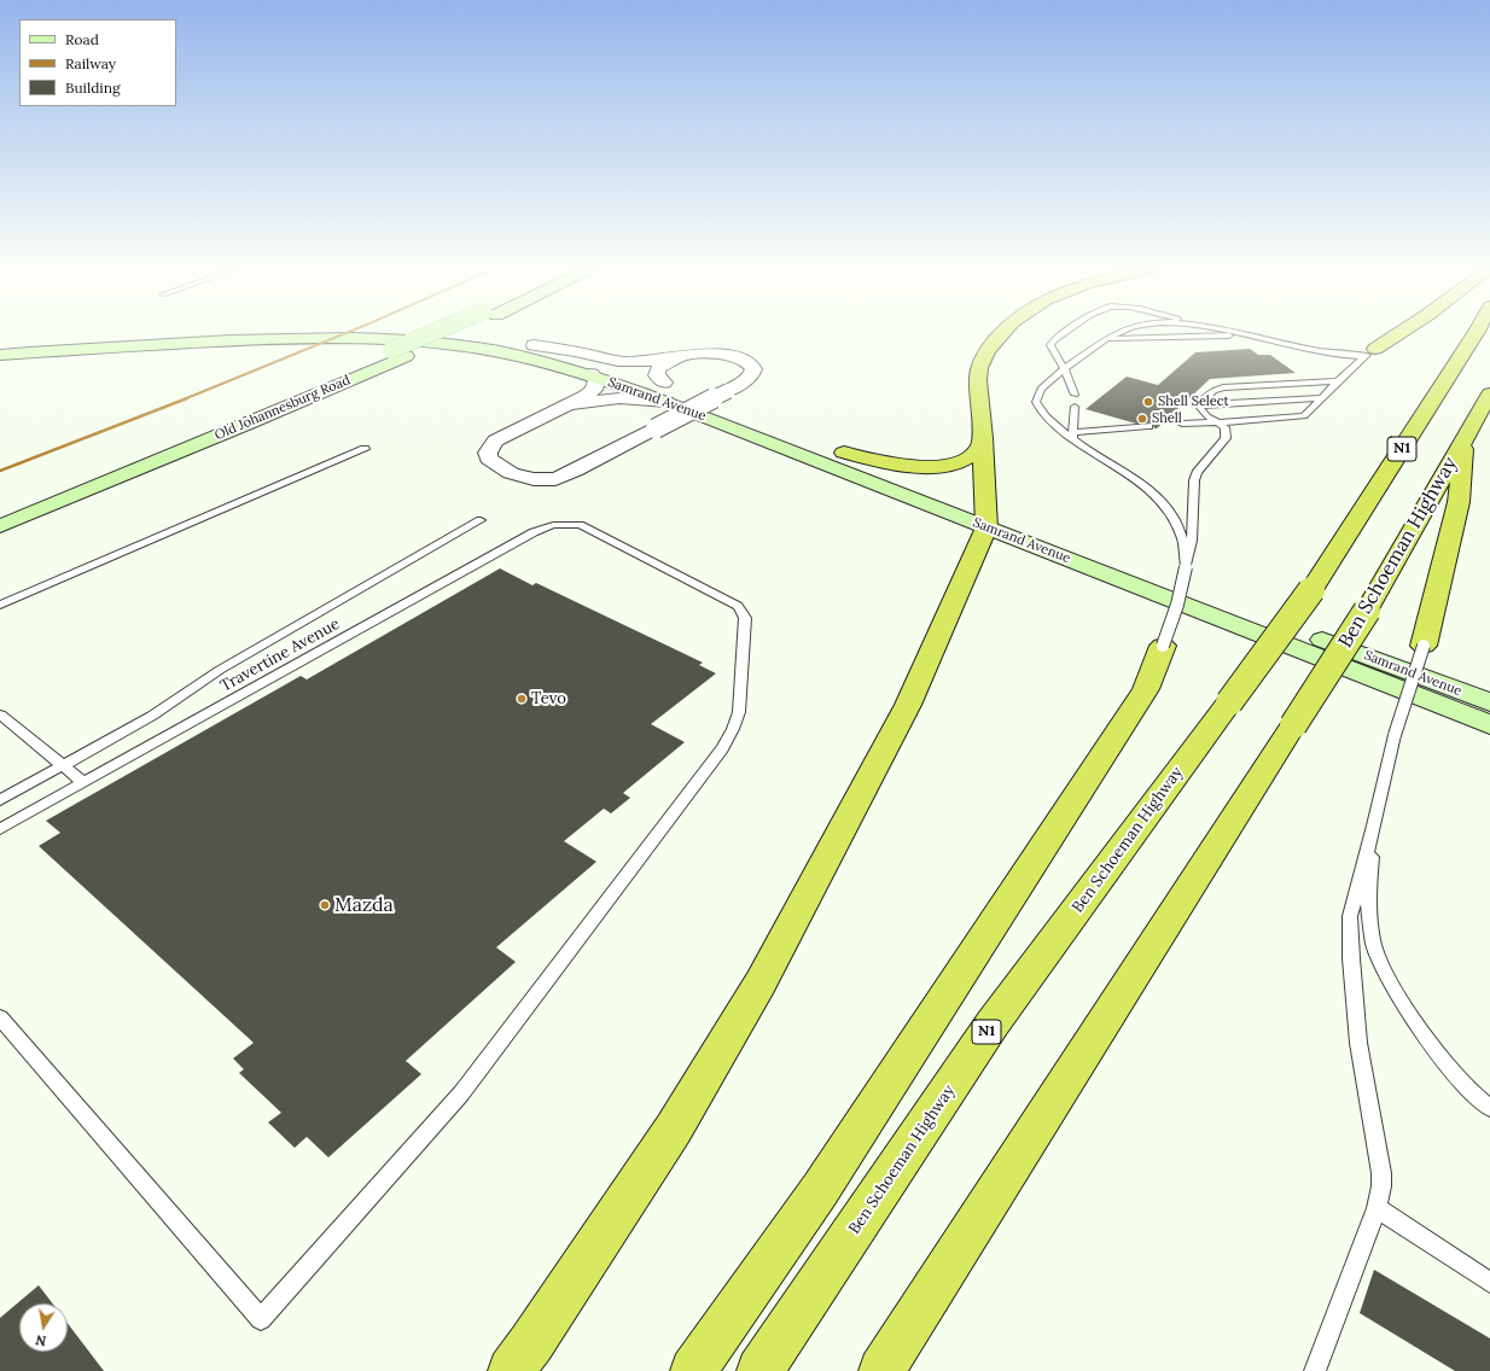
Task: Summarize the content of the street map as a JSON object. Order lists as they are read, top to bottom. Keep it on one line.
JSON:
{"streets":{"highway":["N1","Ben Schoeman Highway"],"main road":["Samrand Avenue","Old Johannesburg Road"],"lane":["Travertine Avenue"]},"places":["Shell Select","Shell","Tevo","Mazda"],"legend":["Road","Railway","Building"],"north":"bottom"}
